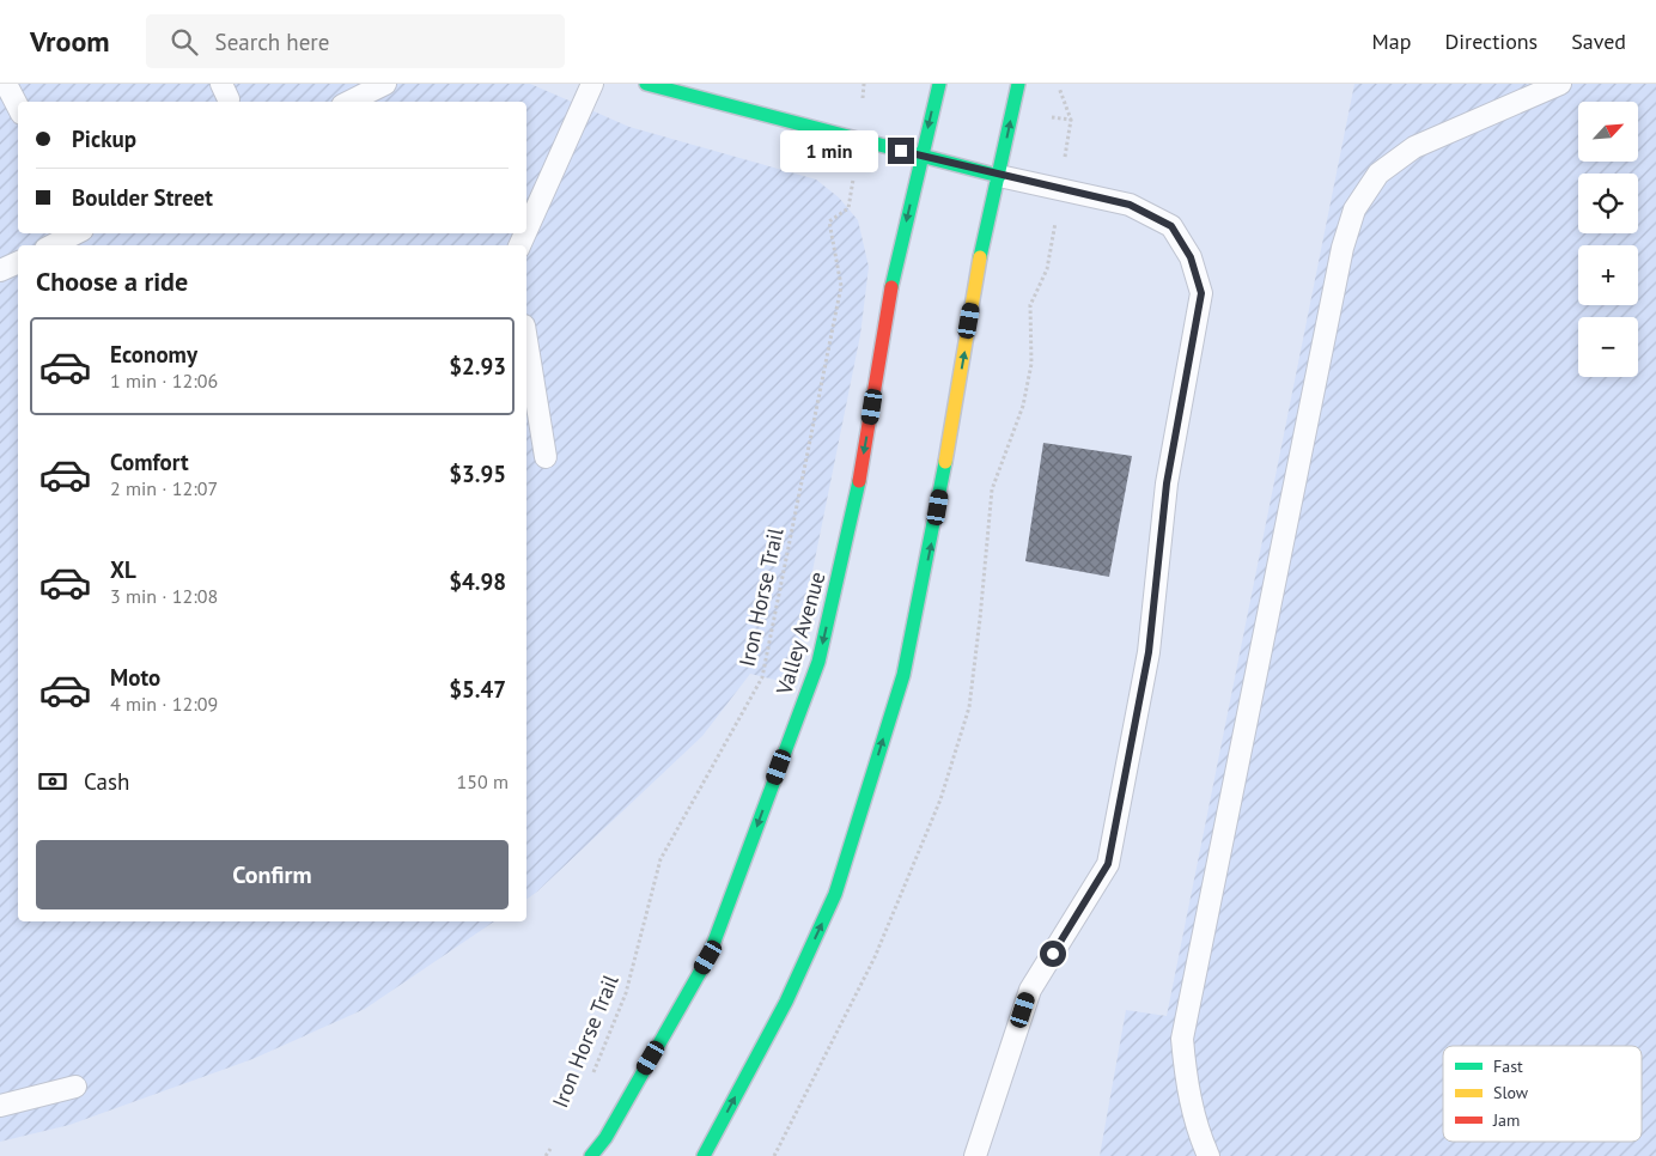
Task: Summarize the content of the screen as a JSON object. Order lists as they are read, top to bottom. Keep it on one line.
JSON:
{"streets":{"main road":["Valley Avenue"],"path":["Iron Horse Trail"]},"legend":["Fast","Slow","Jam"],"north":"top right","page":{"header":"Vroom","search":"Search here","nav":["Map","Directions","Saved"],"map_buttons":["+","−"],"banner":["Pickup","Boulder Street"],"bubble":"1 min","heading":"Choose a ride","list":[{"name":"Economy","note":"1 min · 12:06","value":"$2.93"},{"name":"Comfort","note":"2 min · 12:07","value":"$3.95"},{"name":"XL","note":"3 min · 12:08","value":"$4.98"},{"name":"Moto","note":"4 min · 12:09","value":"$5.47"}],"pay":["Cash","150 m"],"buttons":"Confirm"}}
